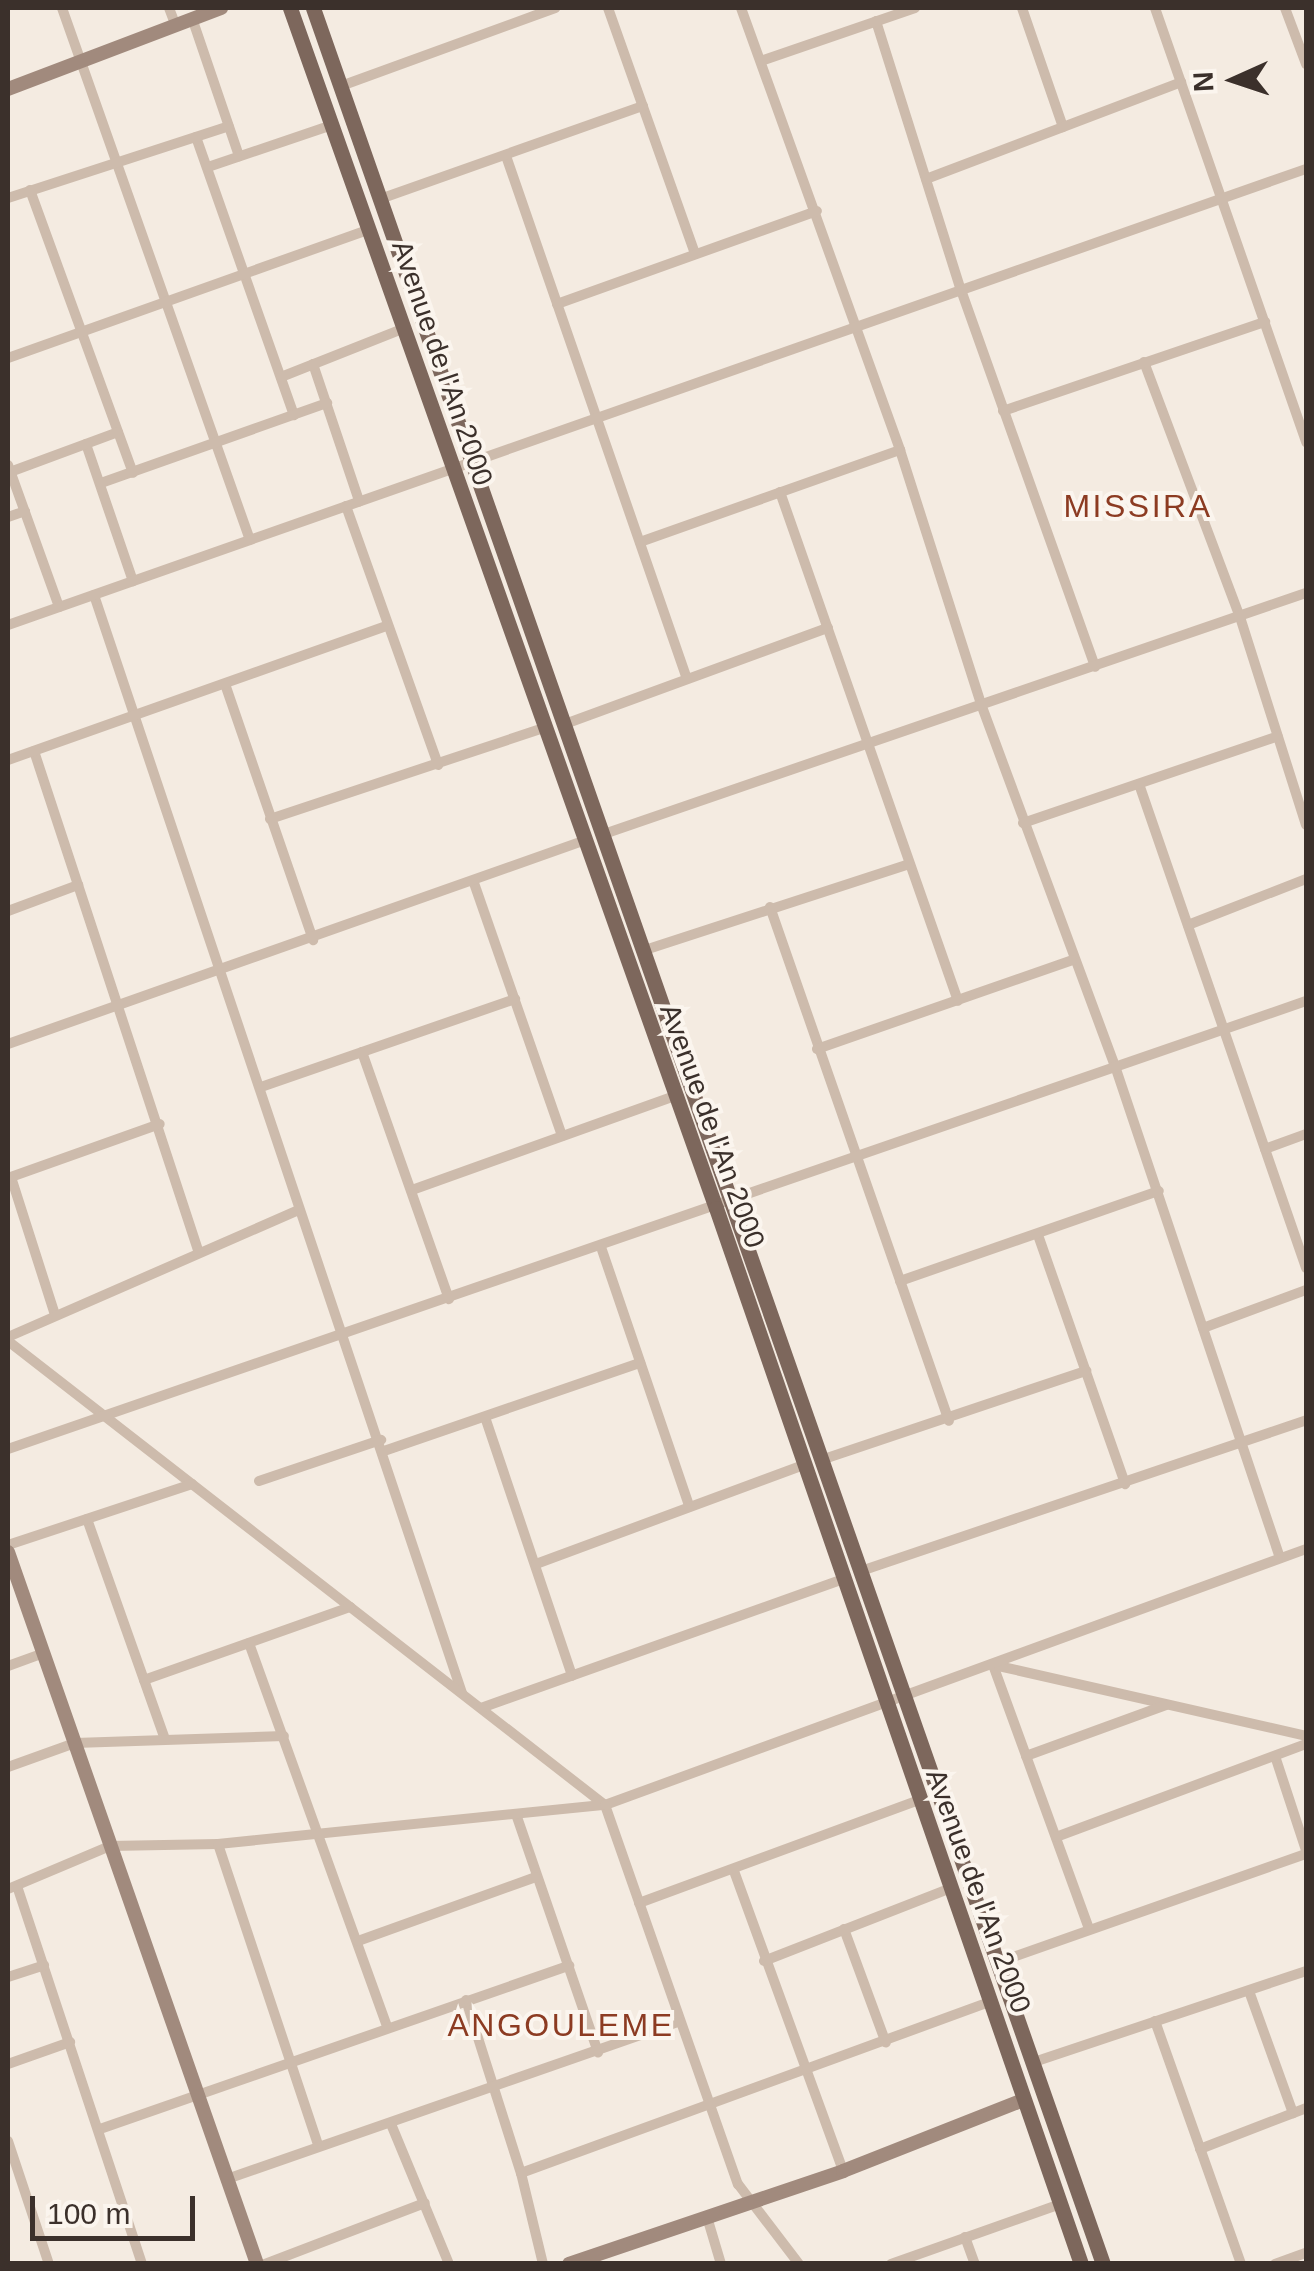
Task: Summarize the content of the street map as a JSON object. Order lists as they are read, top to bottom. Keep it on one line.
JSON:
{"streets":{"main road":["Avenue de l'An 2000"]},"districts":["MISSIRA","ANGOULEME"],"scale_bar":"100 m","north":"left"}
